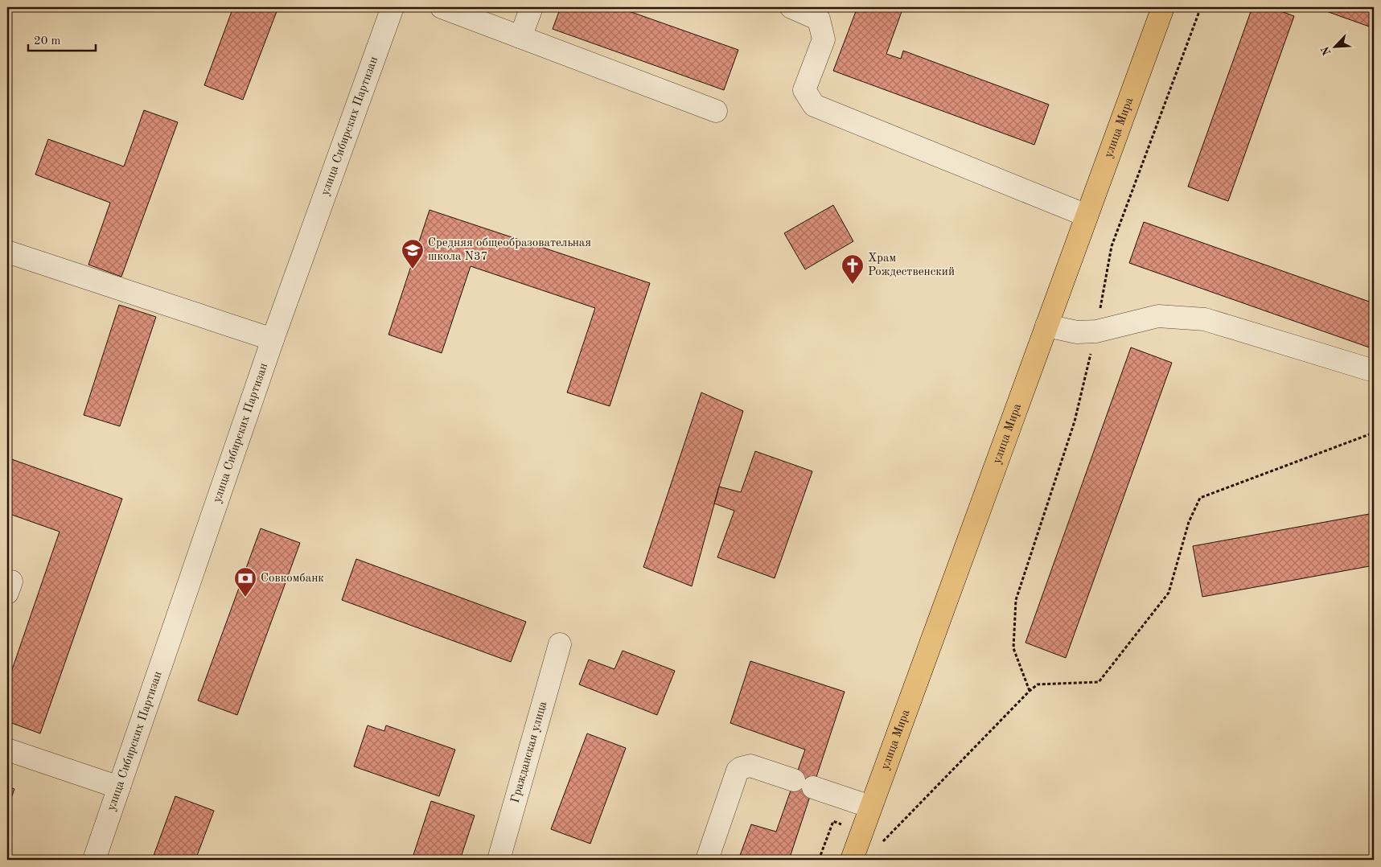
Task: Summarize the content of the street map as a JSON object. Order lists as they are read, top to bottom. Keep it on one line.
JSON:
{"streets":{"main road":["улица Мира"],"street":["улица Сибирских Партизан","Гражданская улица"]},"places":{"school or university":["Средняя общеобразовательная школа N37"],"church":["Храм Рождественский"],"bank":["Совкомбанк"]},"scale_bar":"20 m","north":"bottom left"}
